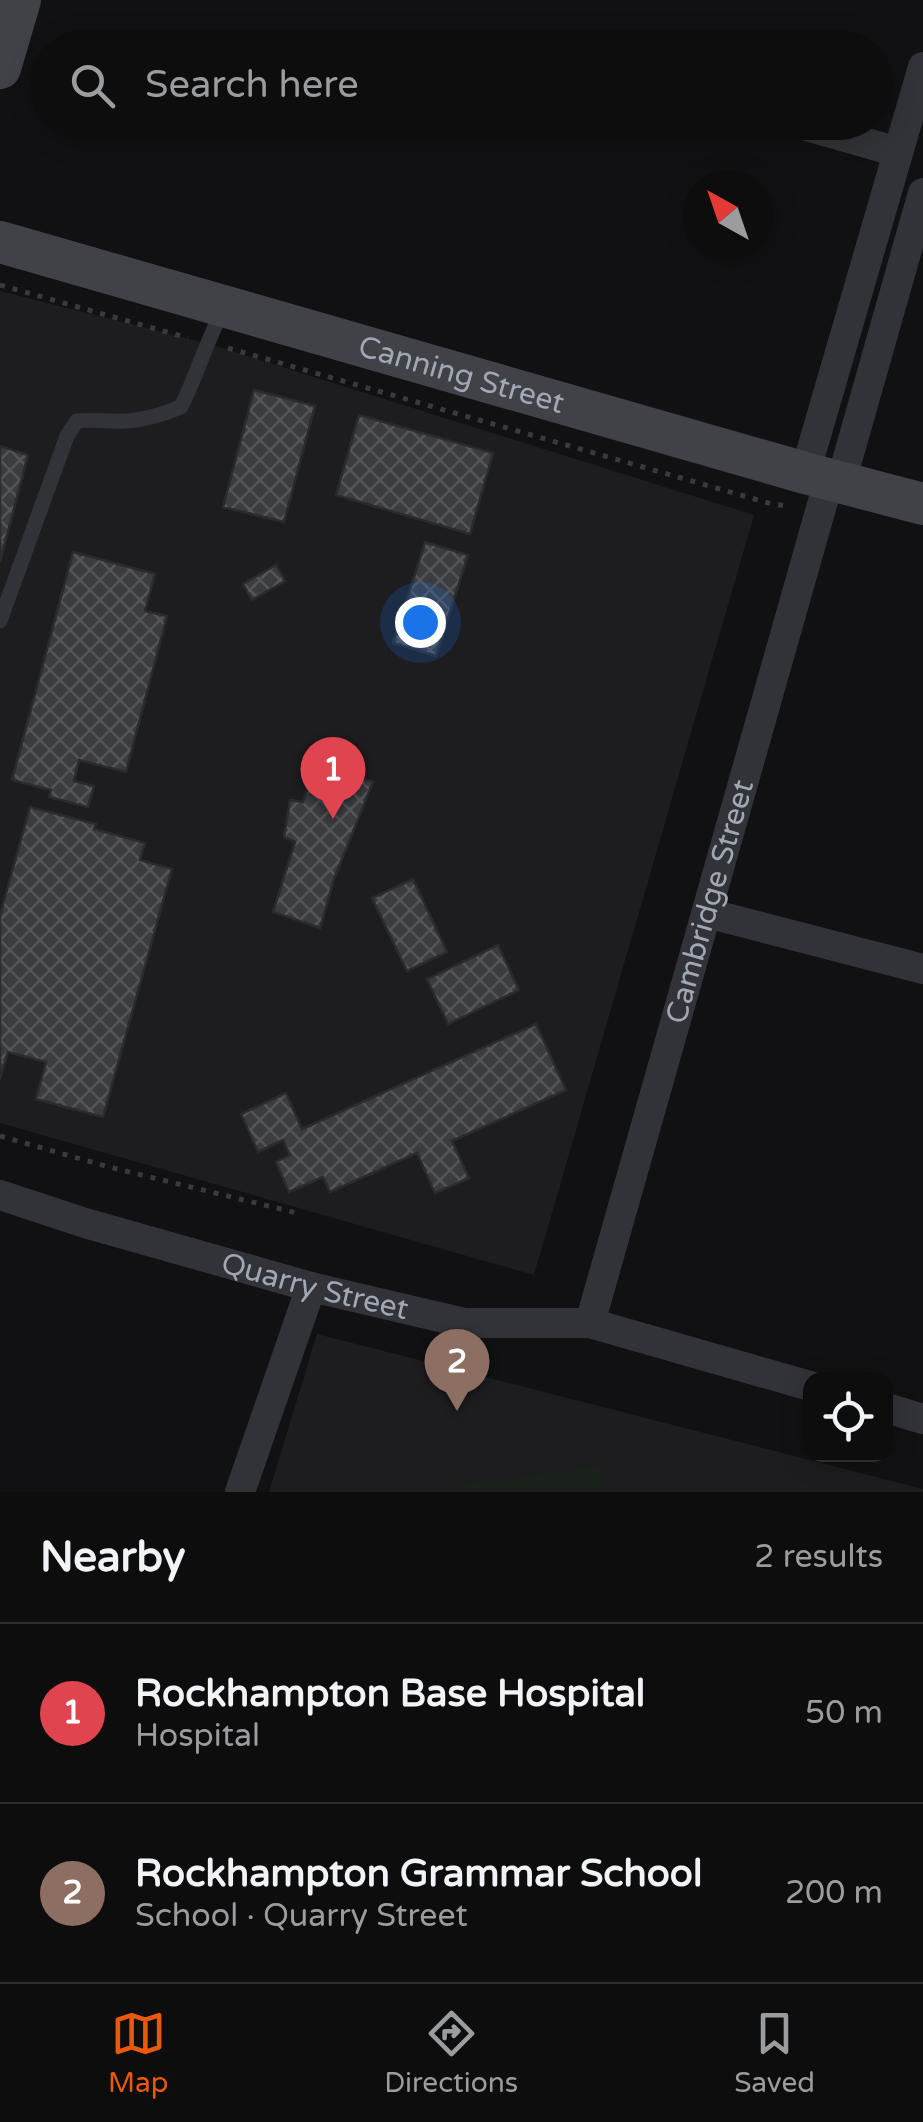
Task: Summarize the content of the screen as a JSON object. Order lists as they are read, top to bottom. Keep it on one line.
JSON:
{"streets":{"street":["Canning Street","Cambridge Street","Quarry Street"]},"crossings":[["Canning Street","Cambridge Street"],["Cambridge Street","Quarry Street"]],"north":"top left","page":{"search":"Search here","pins":["1","2"],"heading":["Nearby","2 results"],"list":[{"mark":"1","name":"Rockhampton Base Hospital","note":"Hospital","value":"50 m"},{"mark":"2","name":"Rockhampton Grammar School","note":"School · Quarry Street","value":"200 m"}],"nav":["Map","Directions","Saved"]}}
